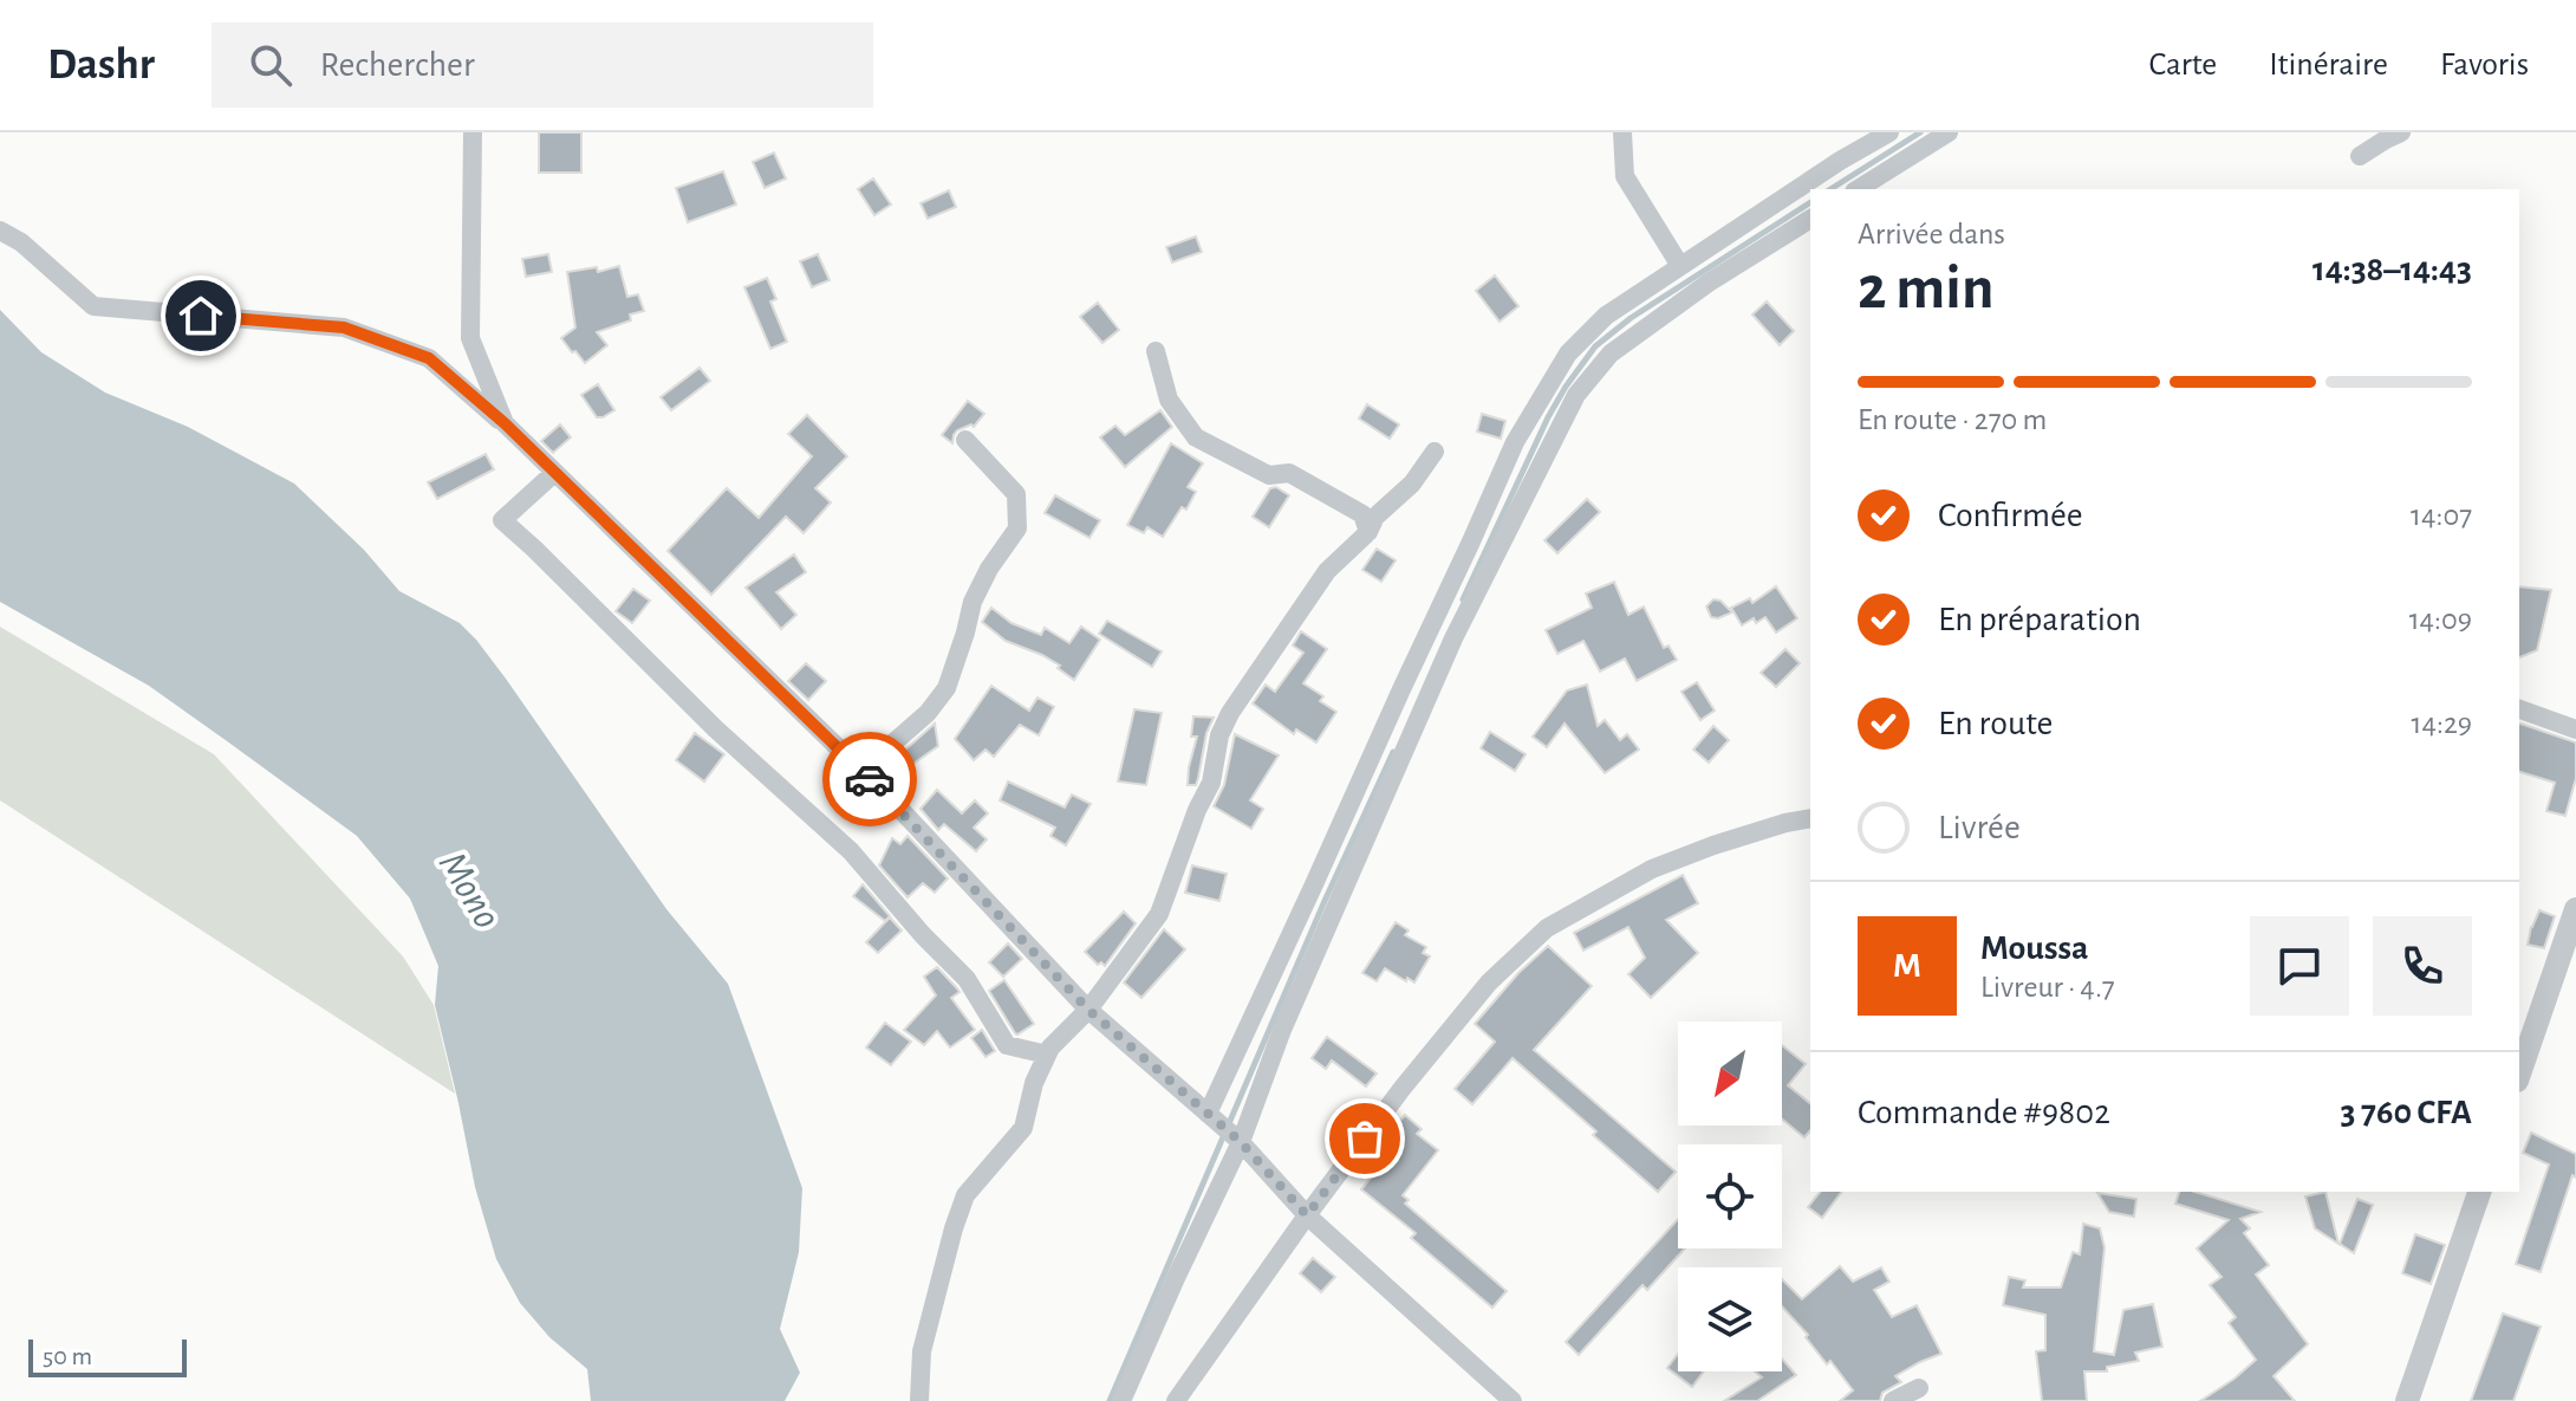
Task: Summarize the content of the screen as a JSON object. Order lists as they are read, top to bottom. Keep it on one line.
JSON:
{"water":["Mono"],"scale_bar":"50 m","north":"bottom left","page":{"header":"Dashr","search":"Rechercher","nav":["Carte","Itinéraire","Favoris"],"heading":["2 min","Arrivée dans","14:38–14:43"],"panel":["Moussa","Livreur · 4.7","Commande #9802","3 760 CFA"],"bar":"En route · 270 m","list":[["Confirmée","14:07"],["En préparation","14:09"],["En route","14:29"],"Livrée"],"round":"M","scale":"50 m"}}
